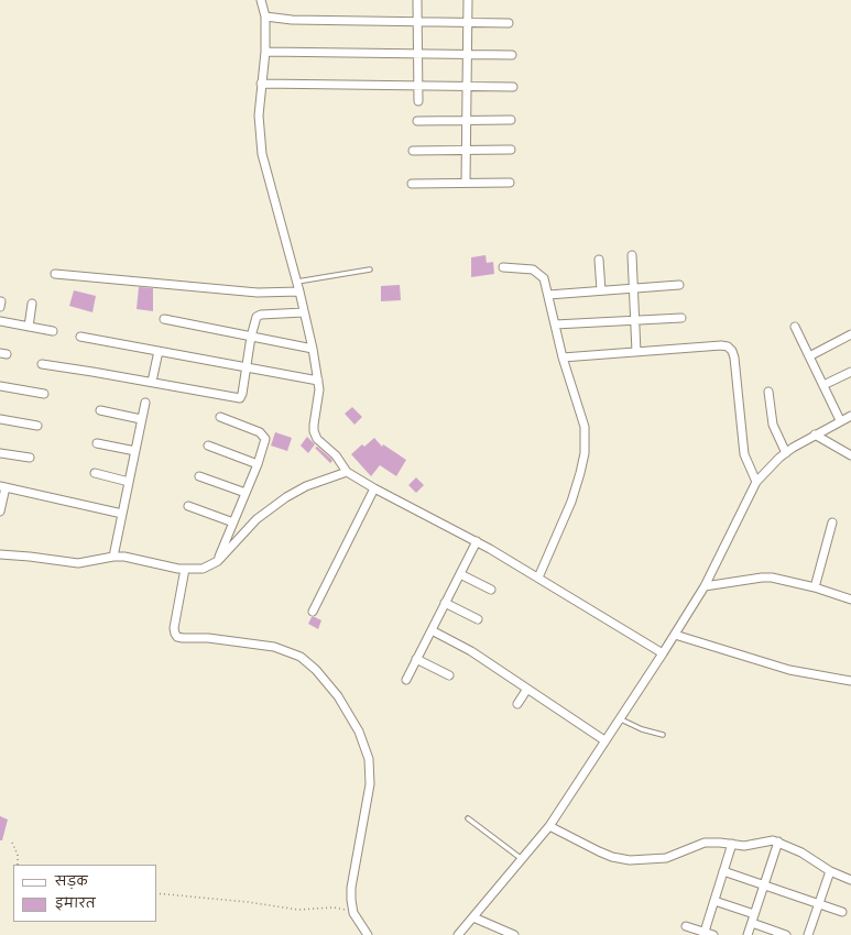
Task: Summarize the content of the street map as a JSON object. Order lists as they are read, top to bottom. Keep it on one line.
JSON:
{"legend":["सड़क","इमारत"]}
